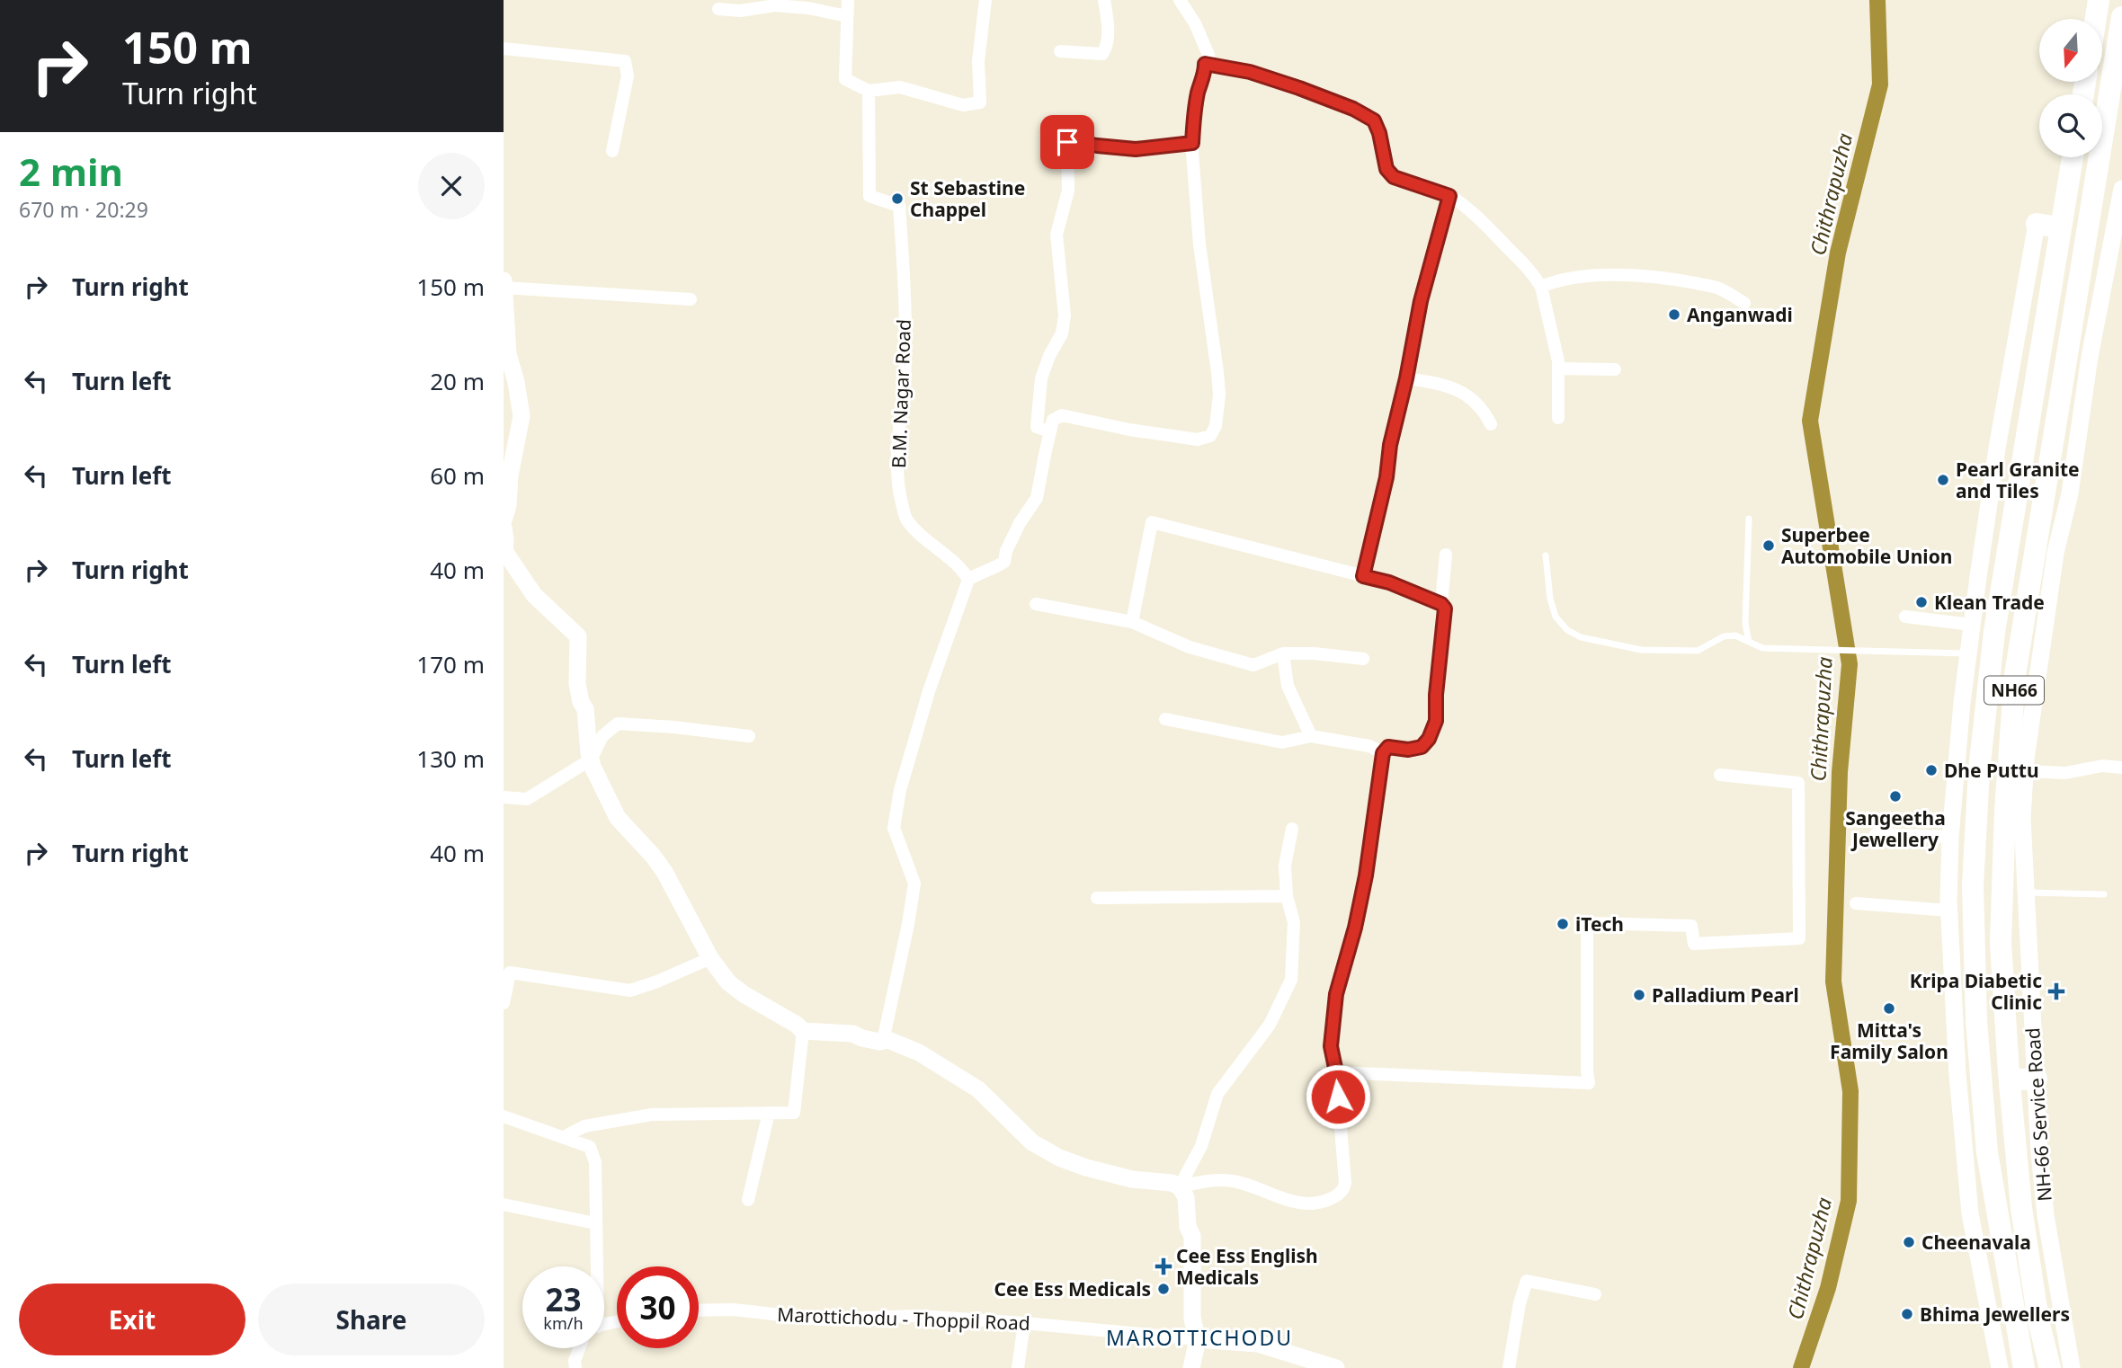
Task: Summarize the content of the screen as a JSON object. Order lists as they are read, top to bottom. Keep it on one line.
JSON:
{"streets":{"highway":["NH66"],"street":["B.M. Nagar Road","NH-66 Service Road","Marottichodu - Thoppil Road"]},"districts":["MAROTTICHODU"],"water":["Chithrapuzha"],"places":{"other":["St Sebastine Chappel","Anganwadi","Pearl Granite and Tiles","Superbee Automobile Union","Klean Trade","Dhe Puttu","Sangeetha Jewellery","iTech","Palladium Pearl","Mitta's Family Salon","Cheenavala","Cee Ess Medicals","Bhima Jewellers"],"health":["Kripa Diabetic Clinic","Cee Ess English Medicals"]},"north":"bottom","page":{"turn":["150 m","Turn right"],"heading":["2 min","670 m · 20:29"],"list":[{"name":"Turn right","value":"150 m"},{"name":"Turn left","value":"20 m"},{"name":"Turn left","value":"60 m"},{"name":"Turn right","value":"40 m"},{"name":"Turn left","value":"170 m"},{"name":"Turn left","value":"130 m"},{"name":"Turn right","value":"40 m"}],"speed":"23 km/h","limit":"30","buttons":["Exit","Share"]}}
